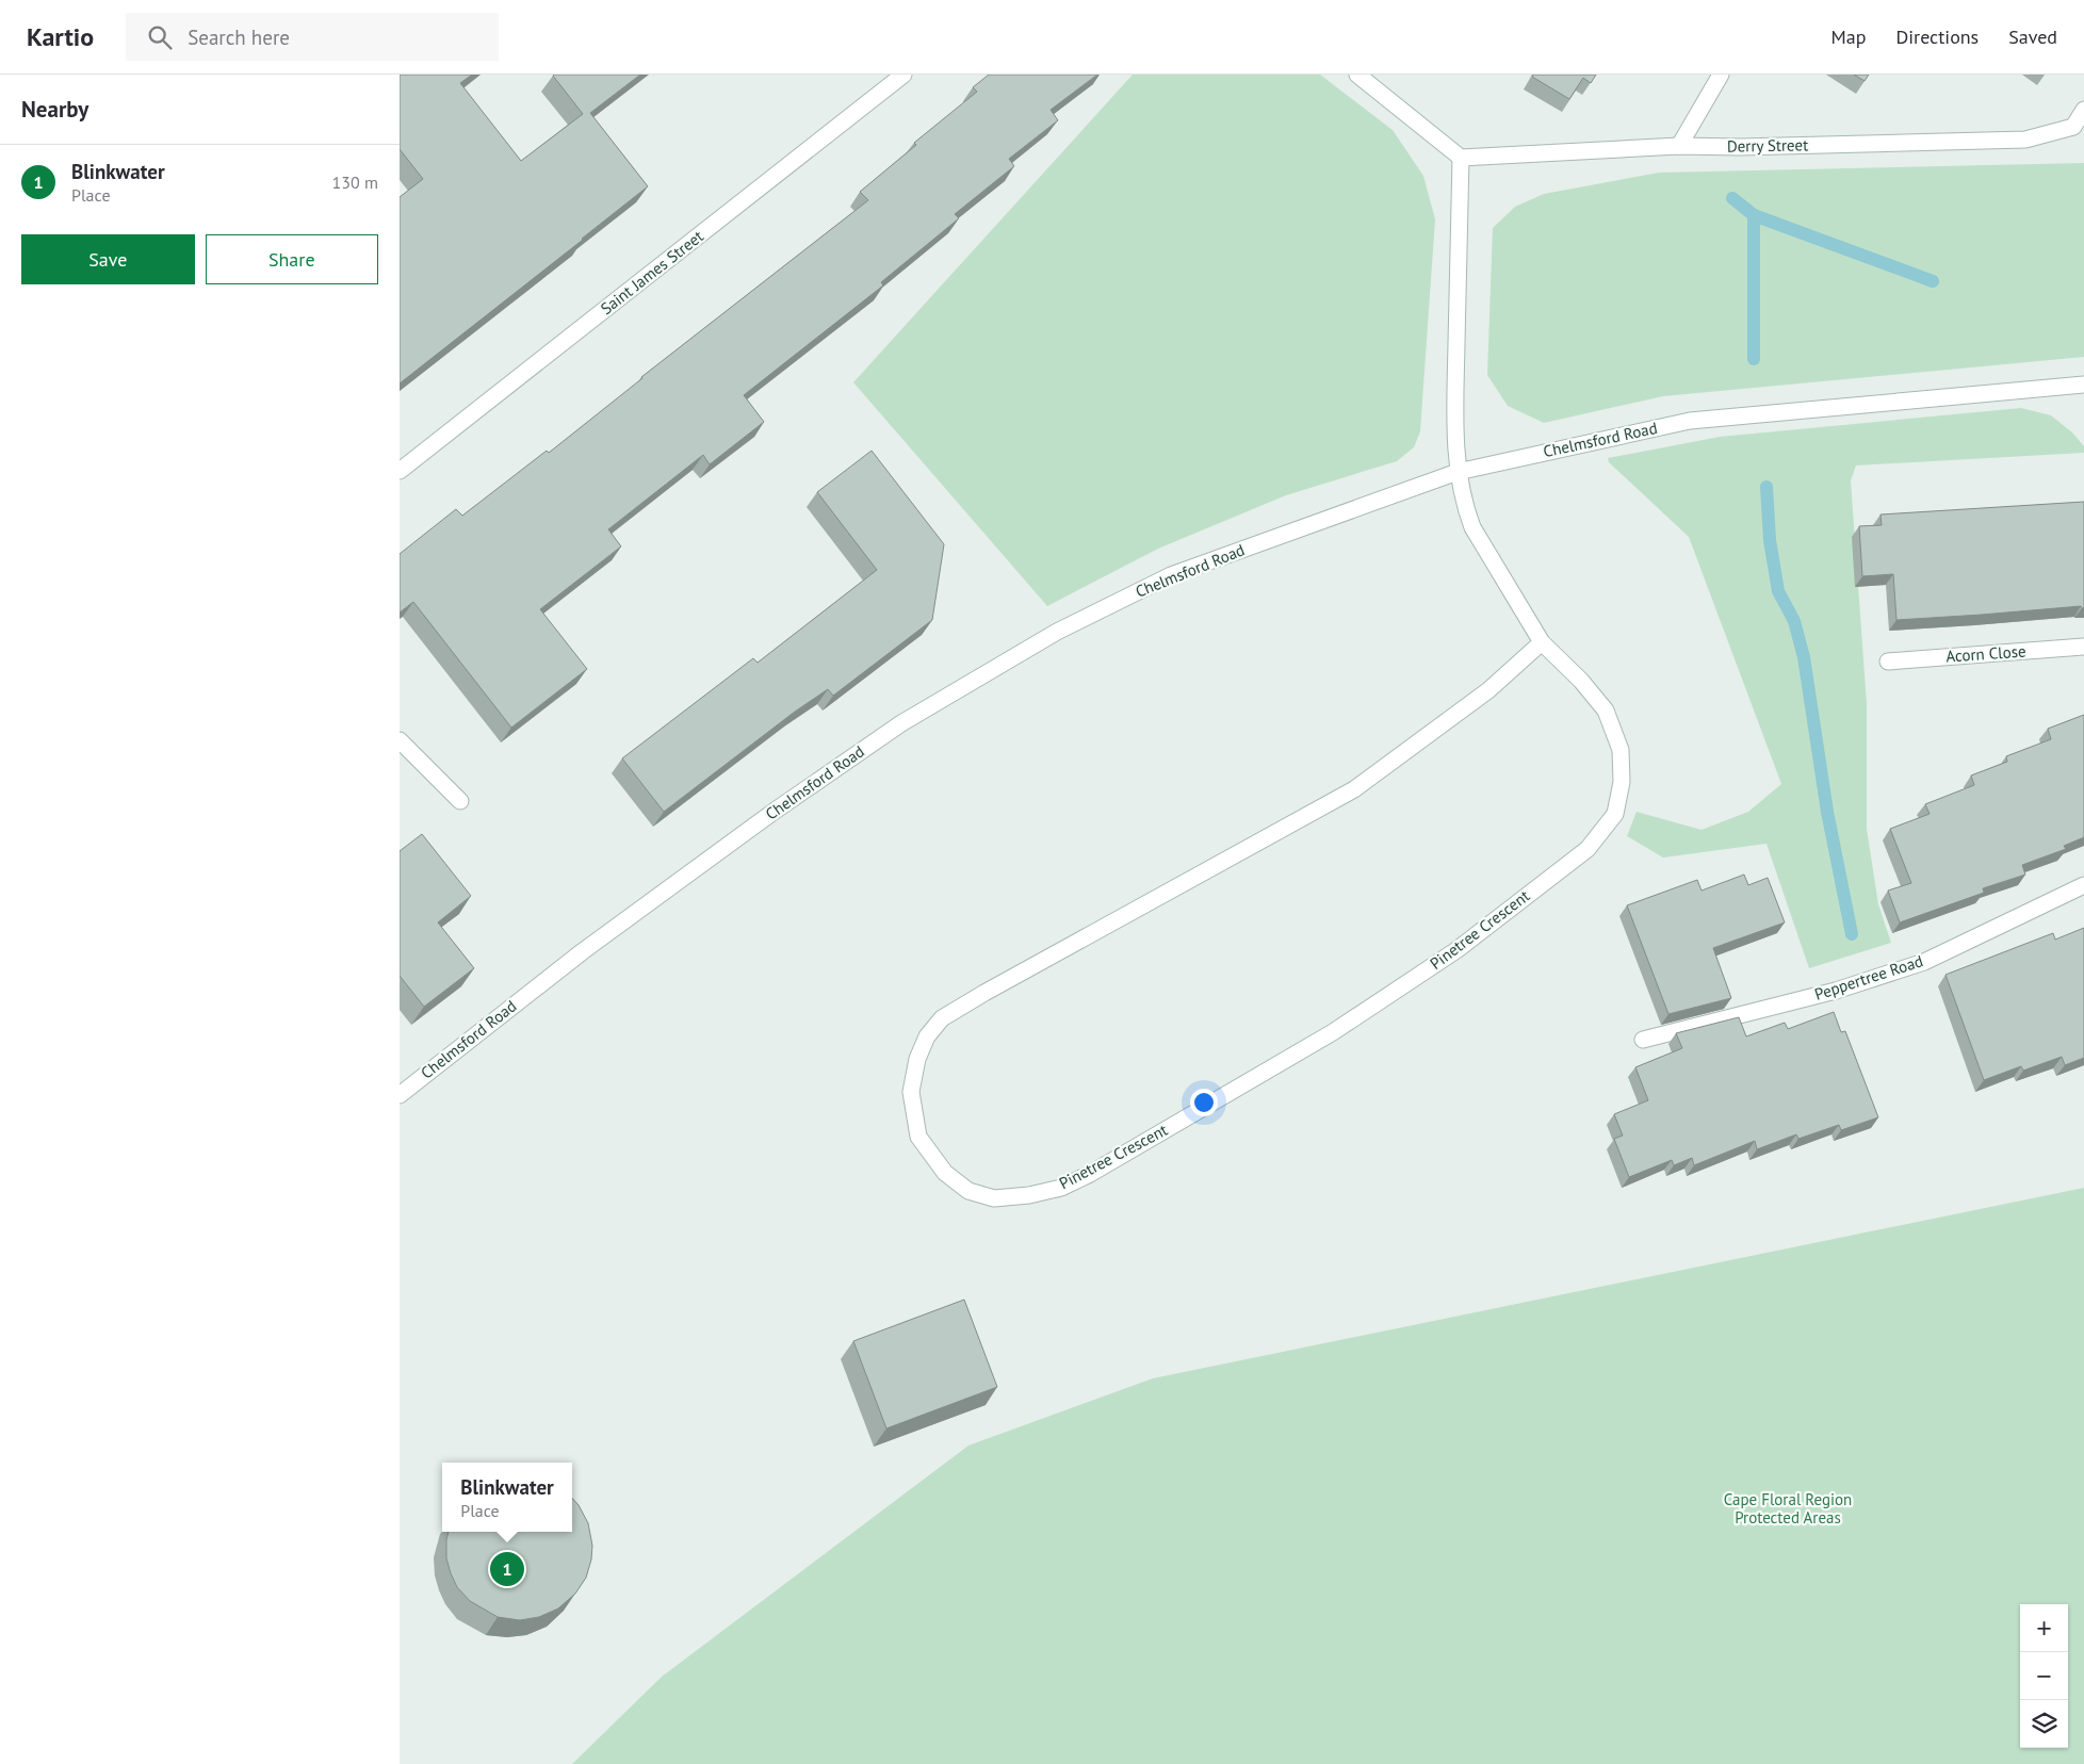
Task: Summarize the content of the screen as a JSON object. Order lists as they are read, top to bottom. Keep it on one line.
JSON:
{"streets":{"street":["Derry Street","Saint James Street","Chelmsford Road","Acorn Close","Pinetree Crescent","Peppertree Road"]},"crossings":[["Chelmsford Road","Pinetree Crescent"]],"parks":["Cape Floral Region Protected Areas"],"page":{"header":"Kartio","search":"Search here","nav":["Map","Directions","Saved"],"heading":"Nearby","list":[{"mark":"1","name":"Blinkwater","note":"Place","value":"130 m"}],"buttons":["Save","Share"],"popup":["Blinkwater","Place"],"pins":"1","map_buttons":["+","−"]}}
